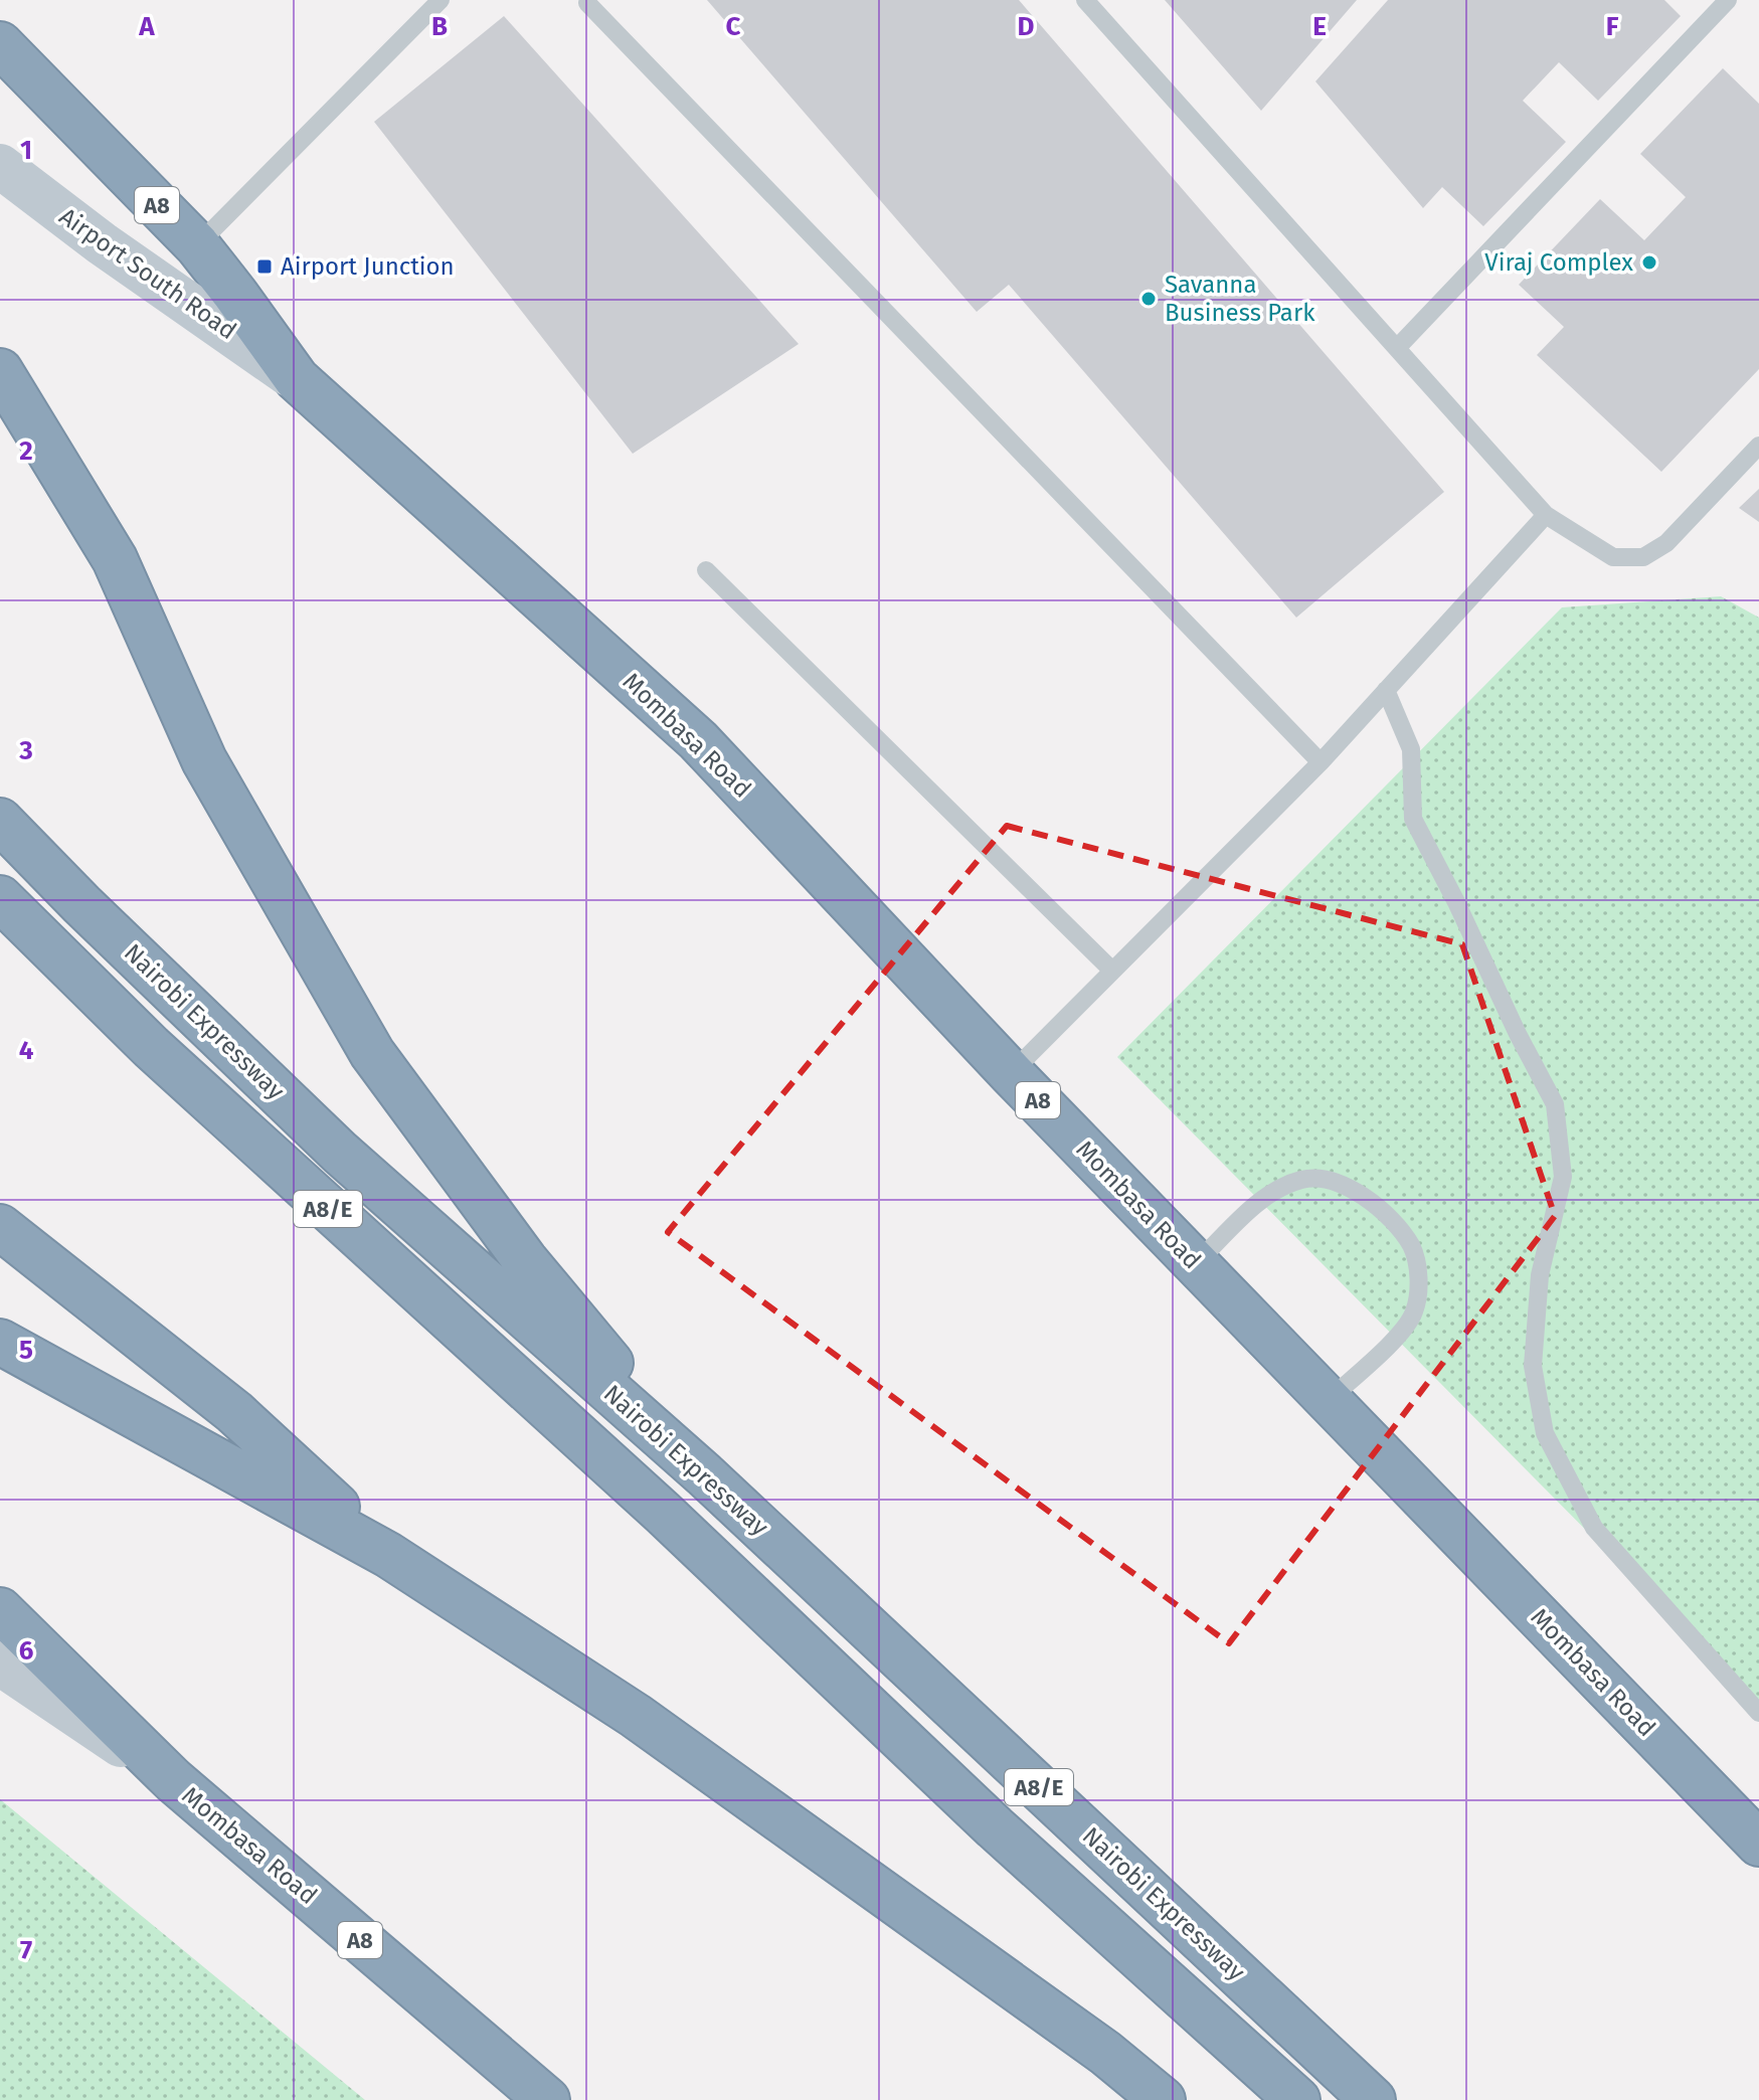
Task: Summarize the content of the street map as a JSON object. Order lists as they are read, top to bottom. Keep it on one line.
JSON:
{"streets":{"highway":["A8","Mombasa Road","Nairobi Expressway","A8/E"],"main road":["Airport South Road"]},"crossings":[["A8","Airport South Road"],["A8","Mombasa Road"],["Airport South Road","Mombasa Road"]],"places":{"other":["Viraj Complex","Savanna Business Park"],"transit":["Airport Junction"]},"grid":{"columns":["A","B","C","D","E","F"],"rows":["1","2","3","4","5","6","7"]}}
